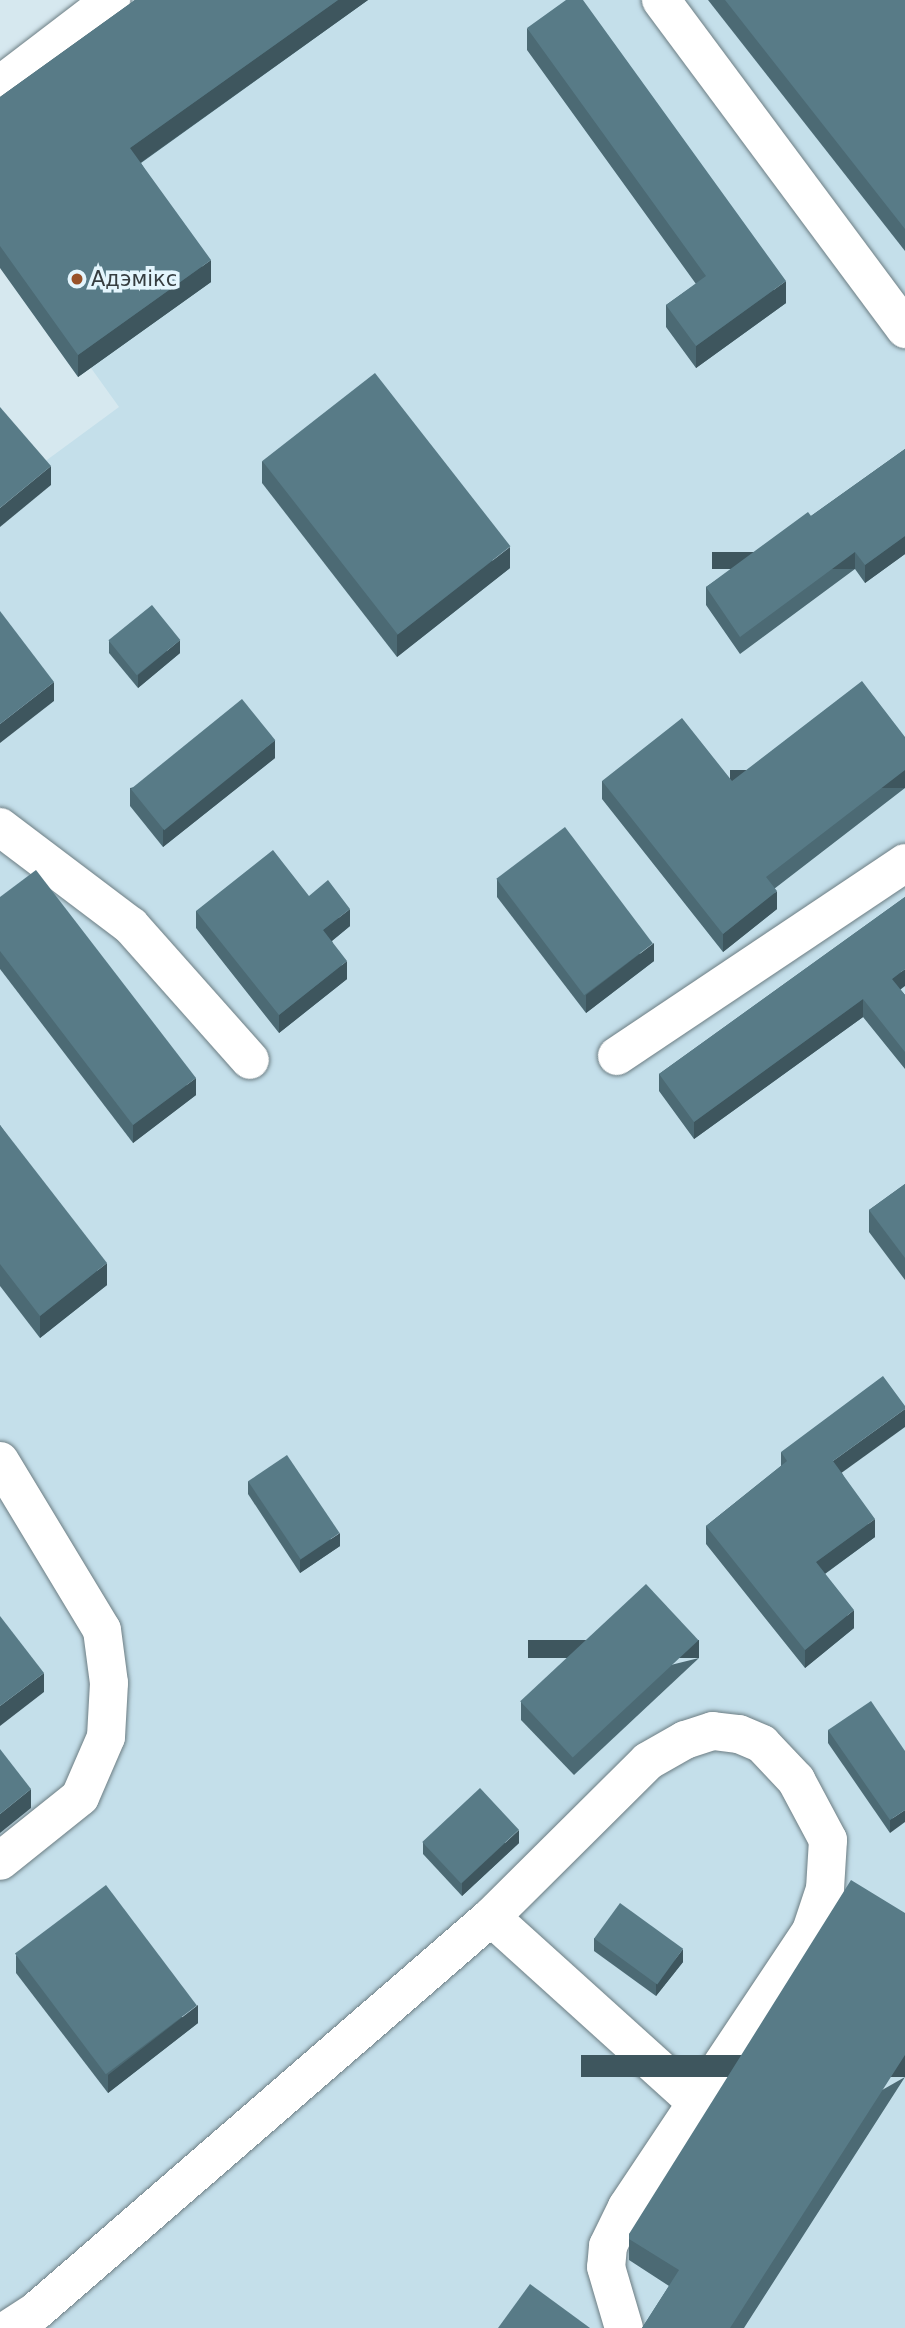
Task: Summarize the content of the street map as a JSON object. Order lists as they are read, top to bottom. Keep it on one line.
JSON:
{"places":["Адэмікс"]}
